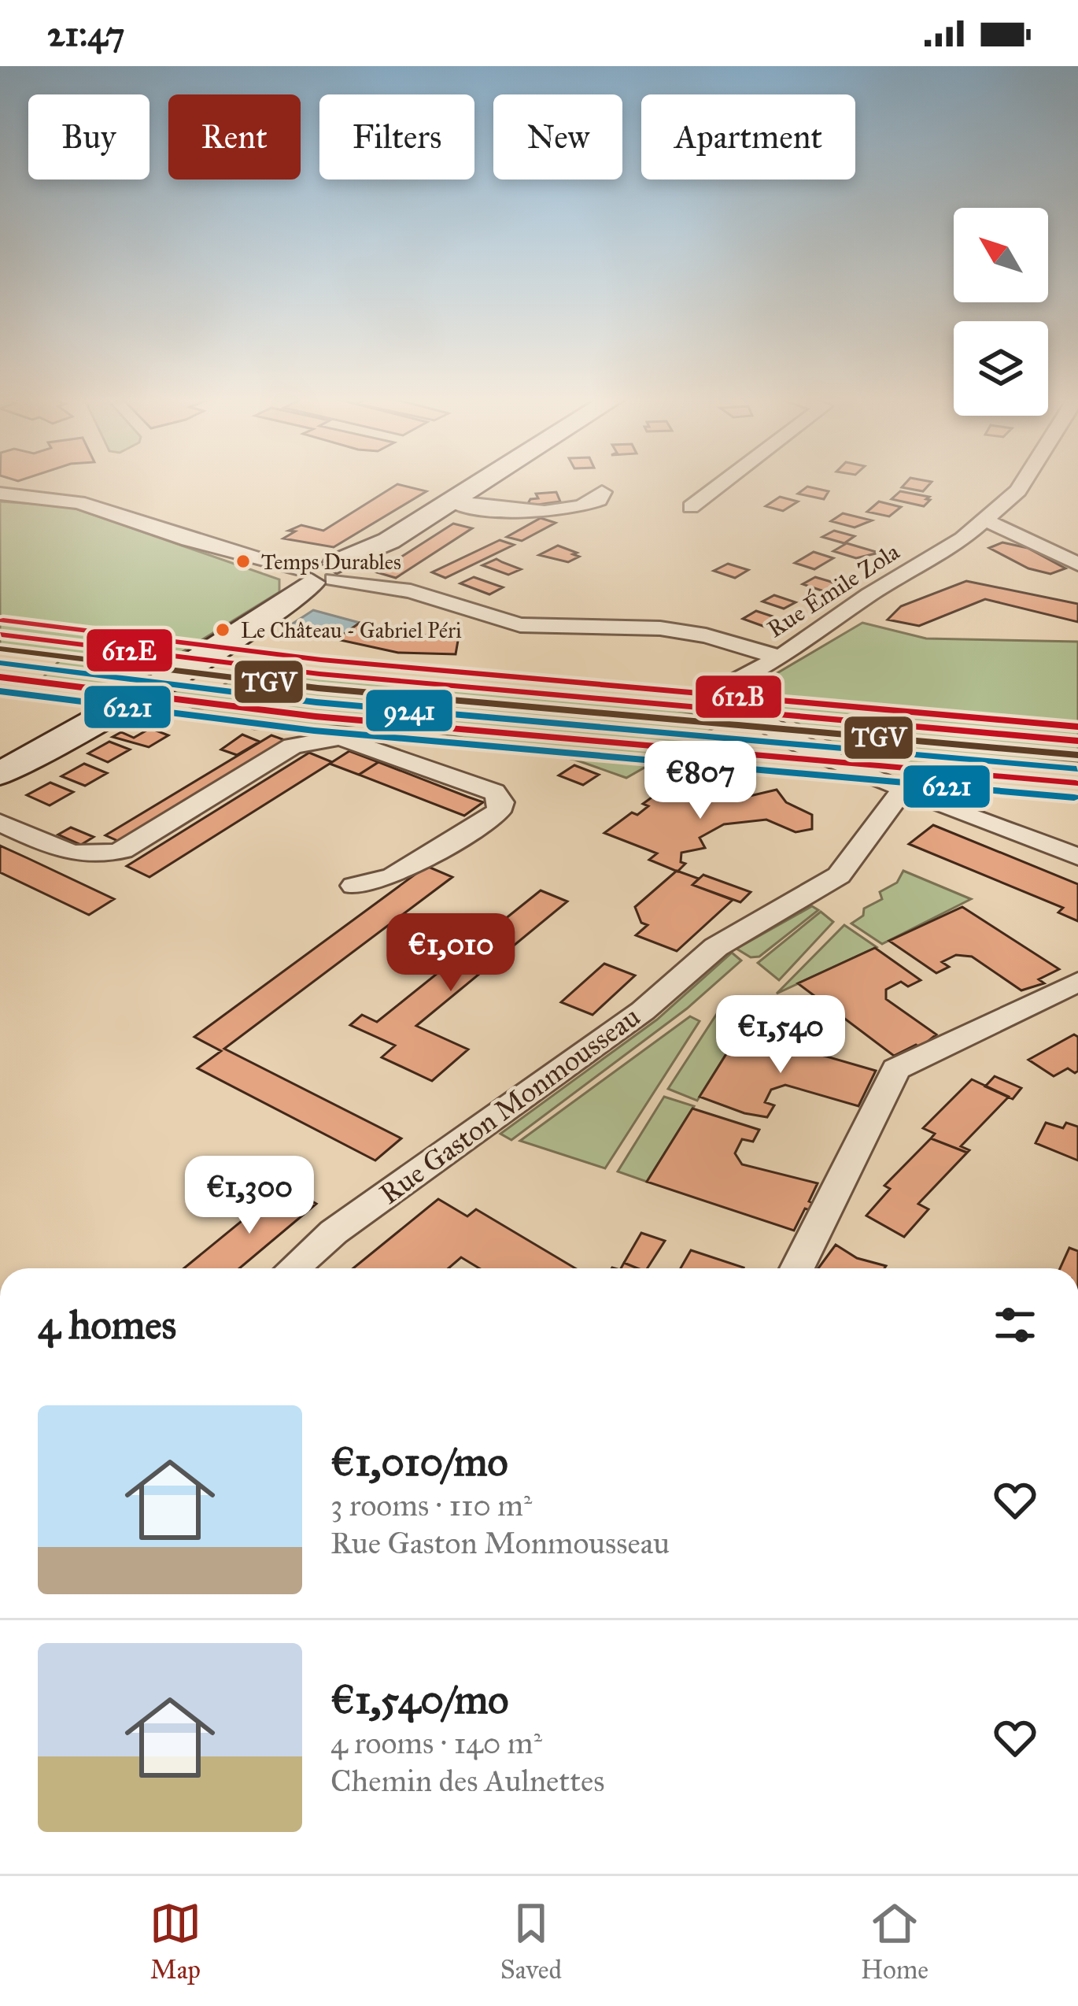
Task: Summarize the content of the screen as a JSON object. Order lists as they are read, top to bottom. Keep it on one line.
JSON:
{"streets":{"street":["Rue Émile Zola","Rue Gaston Monmousseau"]},"crossings":[["Rue Émile Zola","Rue Gaston Monmousseau"]],"places":["Temps Durables","Le Château - Gabriel Péri"],"lines":["transit line 612B","transit line 612E","transit line TGV","transit line 9241","transit line 6221"],"north":"top left","page":{"status":"21:47","chip":["Buy","Rent","Filters","New","Apartment"],"price":["€807","€1,010","€1,540","€1,300"],"heading":"4 homes","list":[{"name":"€1,010/mo","note":"3 rooms · 110 m² · Rue Gaston Monmousseau"},{"name":"€1,540/mo","note":"4 rooms · 140 m² · Chemin des Aulnettes"}],"tabs":["Map","Saved","Home"]}}
